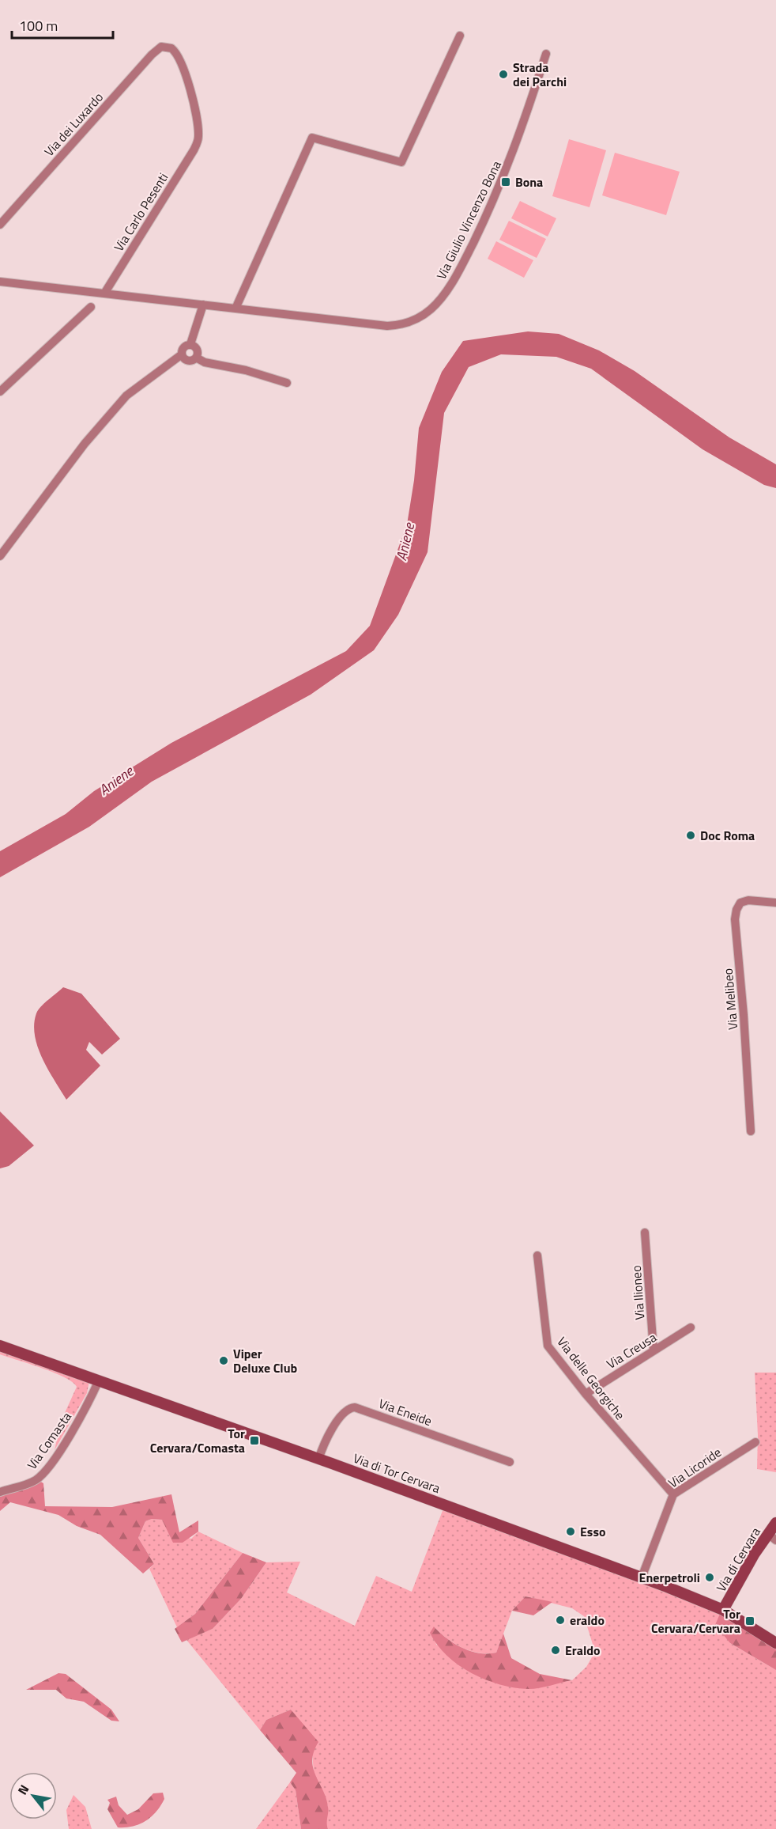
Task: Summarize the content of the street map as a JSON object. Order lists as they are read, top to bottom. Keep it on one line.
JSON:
{"streets":{"street":["Via dei Luxardo","Via Carlo Pesenti","Via Giulio Vincenzo Bona","Via Melibeo","Via Ilioneo","Via Creusa","Via delle Georgiche","Via Eneide","Via Comasta","Via Licoride","Via di Tor Cervara","Via di Cervara"]},"crossings":[["Via dei Luxardo","Via Carlo Pesenti"],["Via Carlo Pesenti","Via Giulio Vincenzo Bona"],["Via Ilioneo","Via Creusa"],["Via Creusa","Via delle Georgiche"],["Via delle Georgiche","Via Licoride"],["Via Eneide","Via di Tor Cervara"],["Via Comasta","Via di Tor Cervara"],["Via Licoride","Via di Tor Cervara"],["Via di Tor Cervara","Via di Cervara"]],"water":["Aniene"],"places":{"other":["Strada dei Parchi","Doc Roma","Viper Deluxe Club","Esso","Enerpetroli","eraldo","Eraldo"],"transit":["Bona","Tor Cervara/Comasta","Tor Cervara/Cervara"]},"scale_bar":"100 m","north":"top left"}
